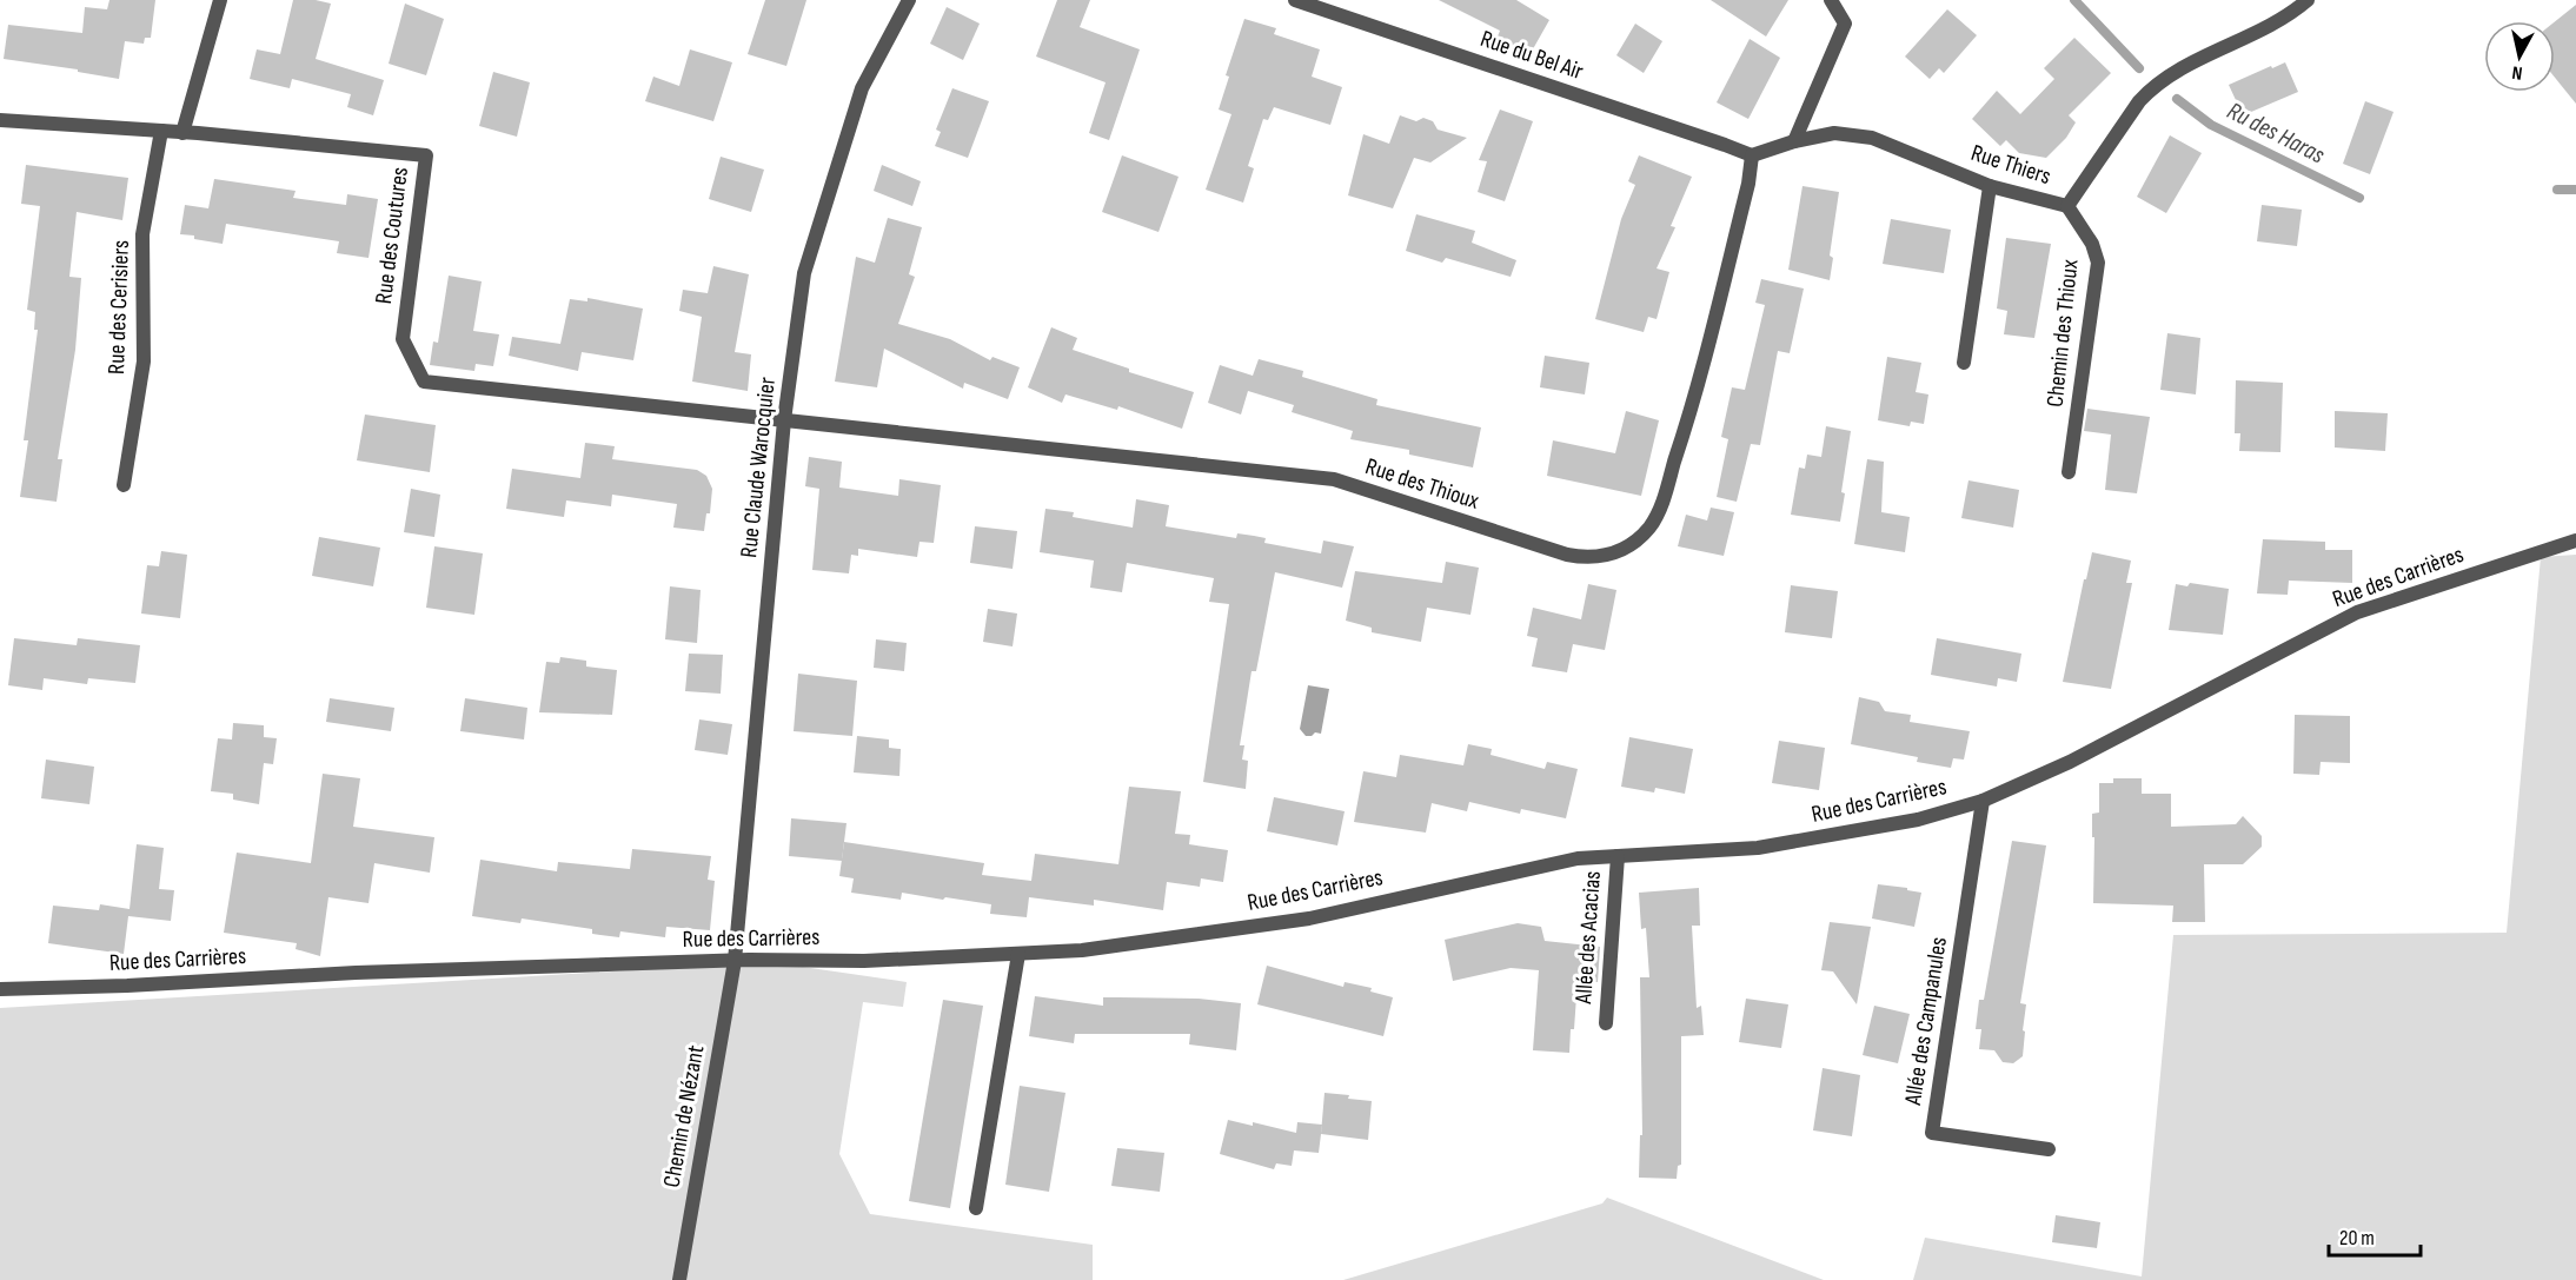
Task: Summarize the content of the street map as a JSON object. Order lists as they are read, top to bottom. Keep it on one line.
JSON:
{"streets":{"street":["Rue du Bel Air","Rue Thiers","Rue des Coutures","Rue des Cerisiers","Chemin des Thioux","Rue Claude Warocquier","Rue des Thioux","Rue des Carrières","Allée des Acacias","Allée des Campanules","Chemin de Nézant"]},"crossings":[["Rue du Bel Air","Rue Thiers"],["Rue du Bel Air","Rue des Thioux"],["Rue Thiers","Chemin des Thioux"],["Rue Thiers","Rue des Thioux"],["Rue des Coutures","Rue des Cerisiers"],["Rue des Coutures","Rue Claude Warocquier"],["Rue des Coutures","Rue des Thioux"],["Rue Claude Warocquier","Rue des Thioux"],["Rue Claude Warocquier","Rue des Carrières"],["Rue Claude Warocquier","Chemin de Nézant"],["Rue des Carrières","Allée des Acacias"],["Rue des Carrières","Allée des Campanules"],["Rue des Carrières","Chemin de Nézant"]],"water":["Ru des Haras"],"scale_bar":"20 m","north":"bottom"}
